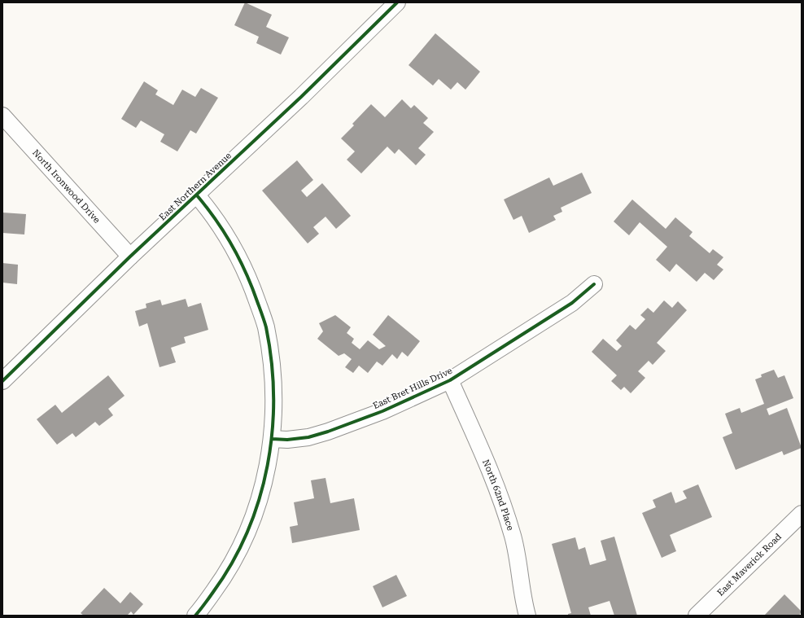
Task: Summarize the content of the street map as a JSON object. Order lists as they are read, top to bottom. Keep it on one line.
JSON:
{"streets":{"street":["North Ironwood Drive","East Northern Avenue","East Bret Hills Drive","North 62nd Place","East Maverick Road"]},"crossings":[["North Ironwood Drive","East Northern Avenue"],["East Bret Hills Drive","North 62nd Place"]]}
